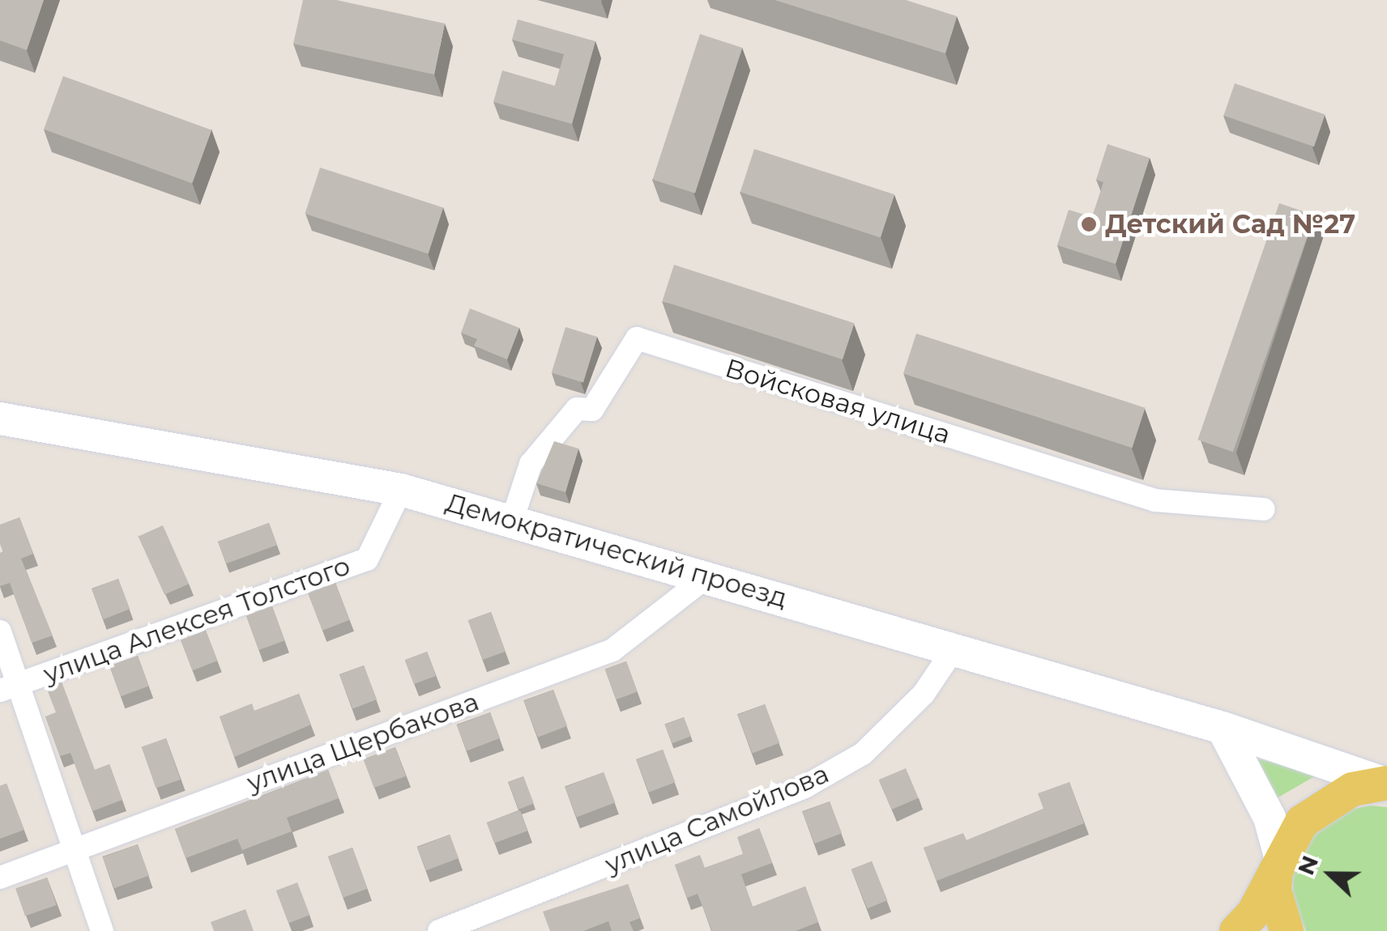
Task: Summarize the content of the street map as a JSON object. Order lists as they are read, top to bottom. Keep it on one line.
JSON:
{"streets":{"main road":["Демократический проезд"],"street":["Войсковая улица","улица Алексея Толстого","улица Щербакова","улица Самойлова"]},"crossings":[["Войсковая улица","Демократический проезд"],["Демократический проезд","улица Алексея Толстого"],["Демократический проезд","улица Щербакова"],["Демократический проезд","улица Самойлова"]],"places":["Детский Сад №27"],"north":"left"}
